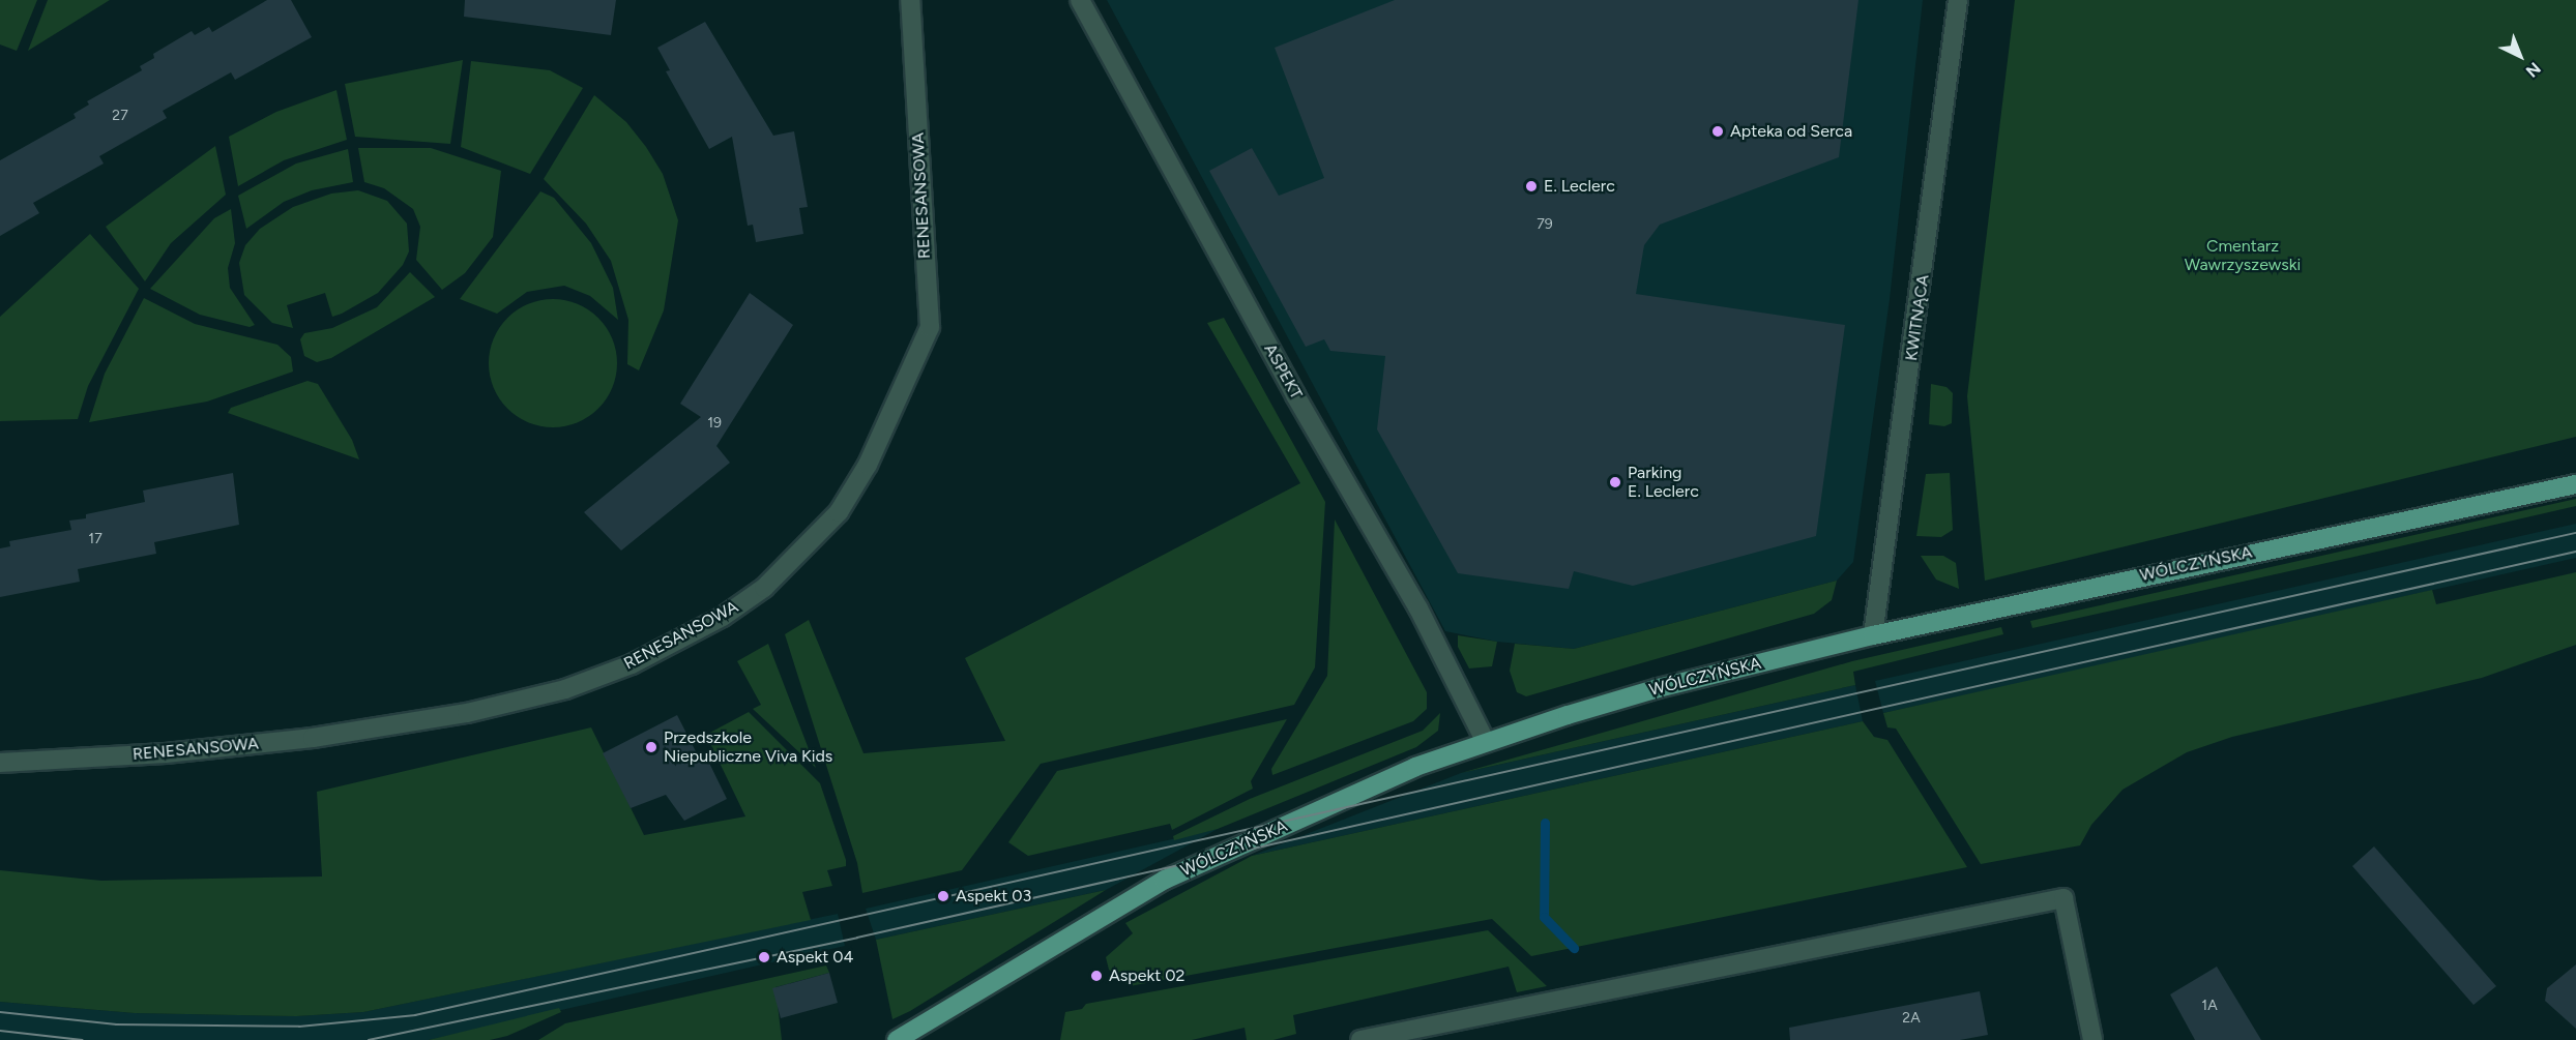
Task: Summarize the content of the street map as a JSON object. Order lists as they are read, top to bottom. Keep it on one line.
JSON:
{"streets":{"main road":["WÓLCZYŃSKA"],"street":["RENESANSOWA","KWITNĄCA","ASPEKT"]},"crossings":[["KWITNĄCA","WÓLCZYŃSKA"],["ASPEKT","WÓLCZYŃSKA"]],"parks":["Cmentarz Wawrzyszewski"],"places":["Apteka od Serca","E. Leclerc","Parking E. Leclerc","Przedszkole Niepubliczne Viva Kids","Aspekt 03","Aspekt 04","Aspekt 02"],"house_numbers":["27","79","19","17","1A","2A"],"north":"bottom right"}
